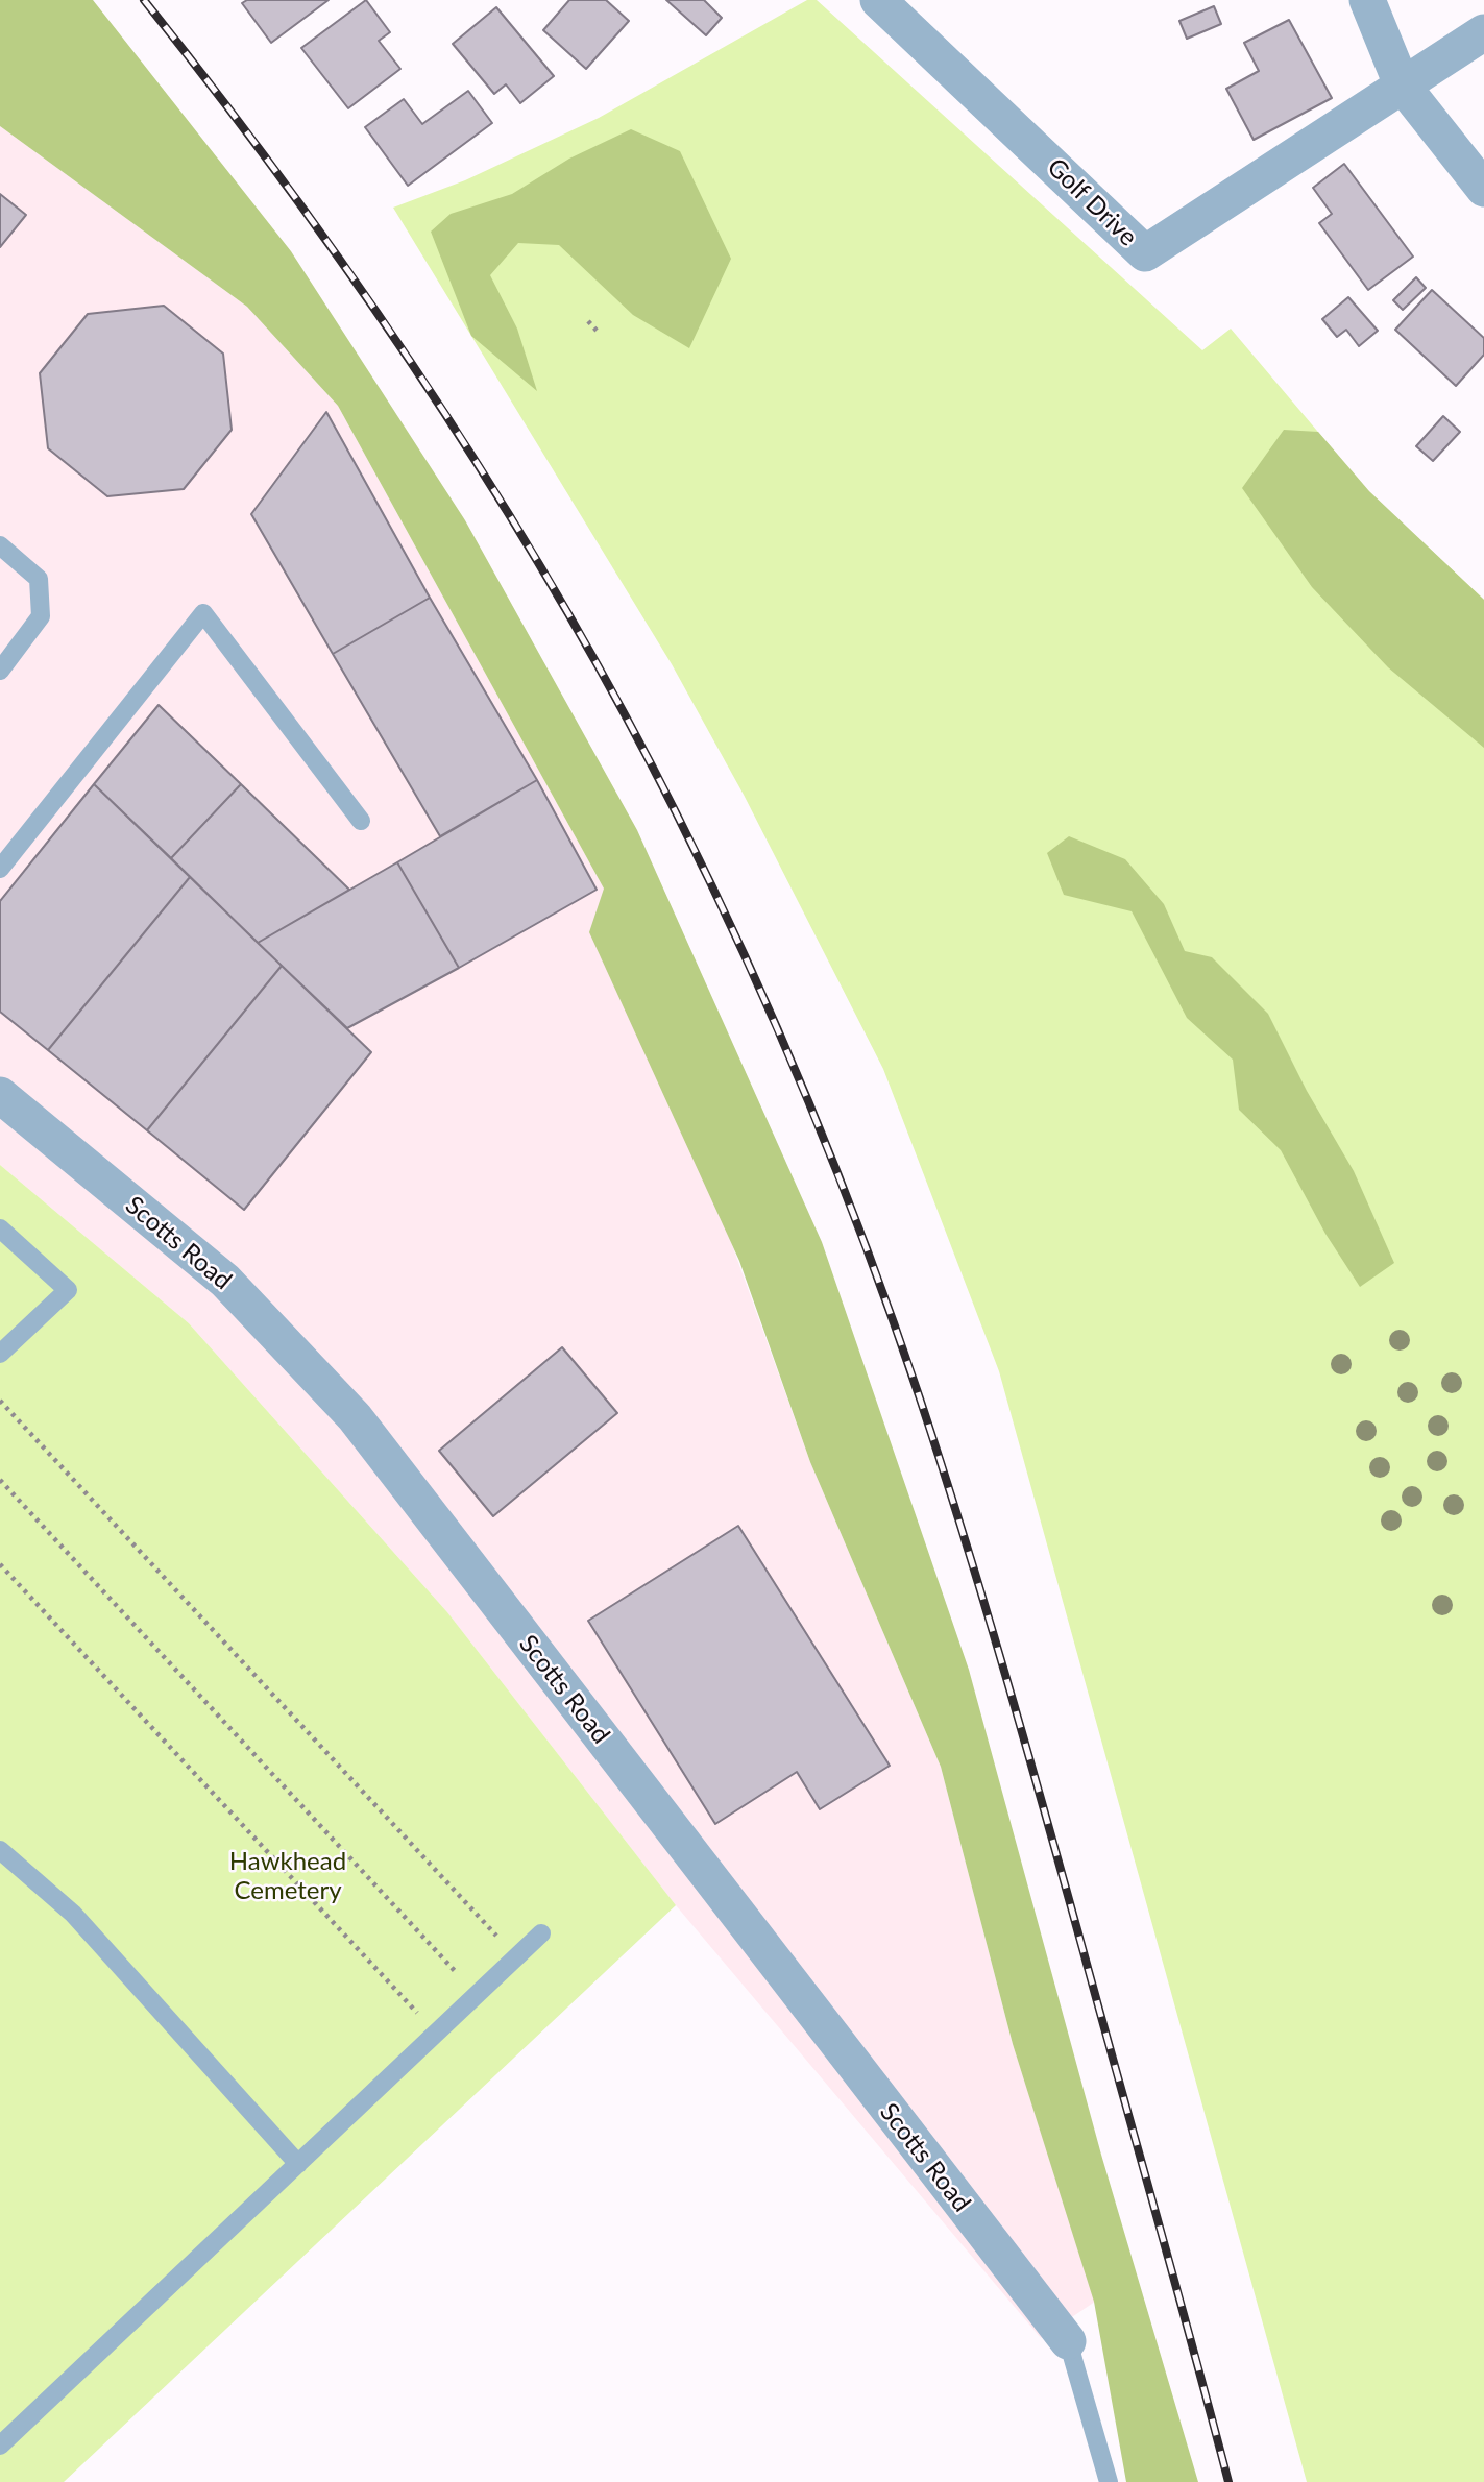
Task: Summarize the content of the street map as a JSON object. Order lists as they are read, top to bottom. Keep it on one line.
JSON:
{"streets":{"street":["Golf Drive","Scotts Road"]},"parks":["Hawkhead Cemetery"]}
